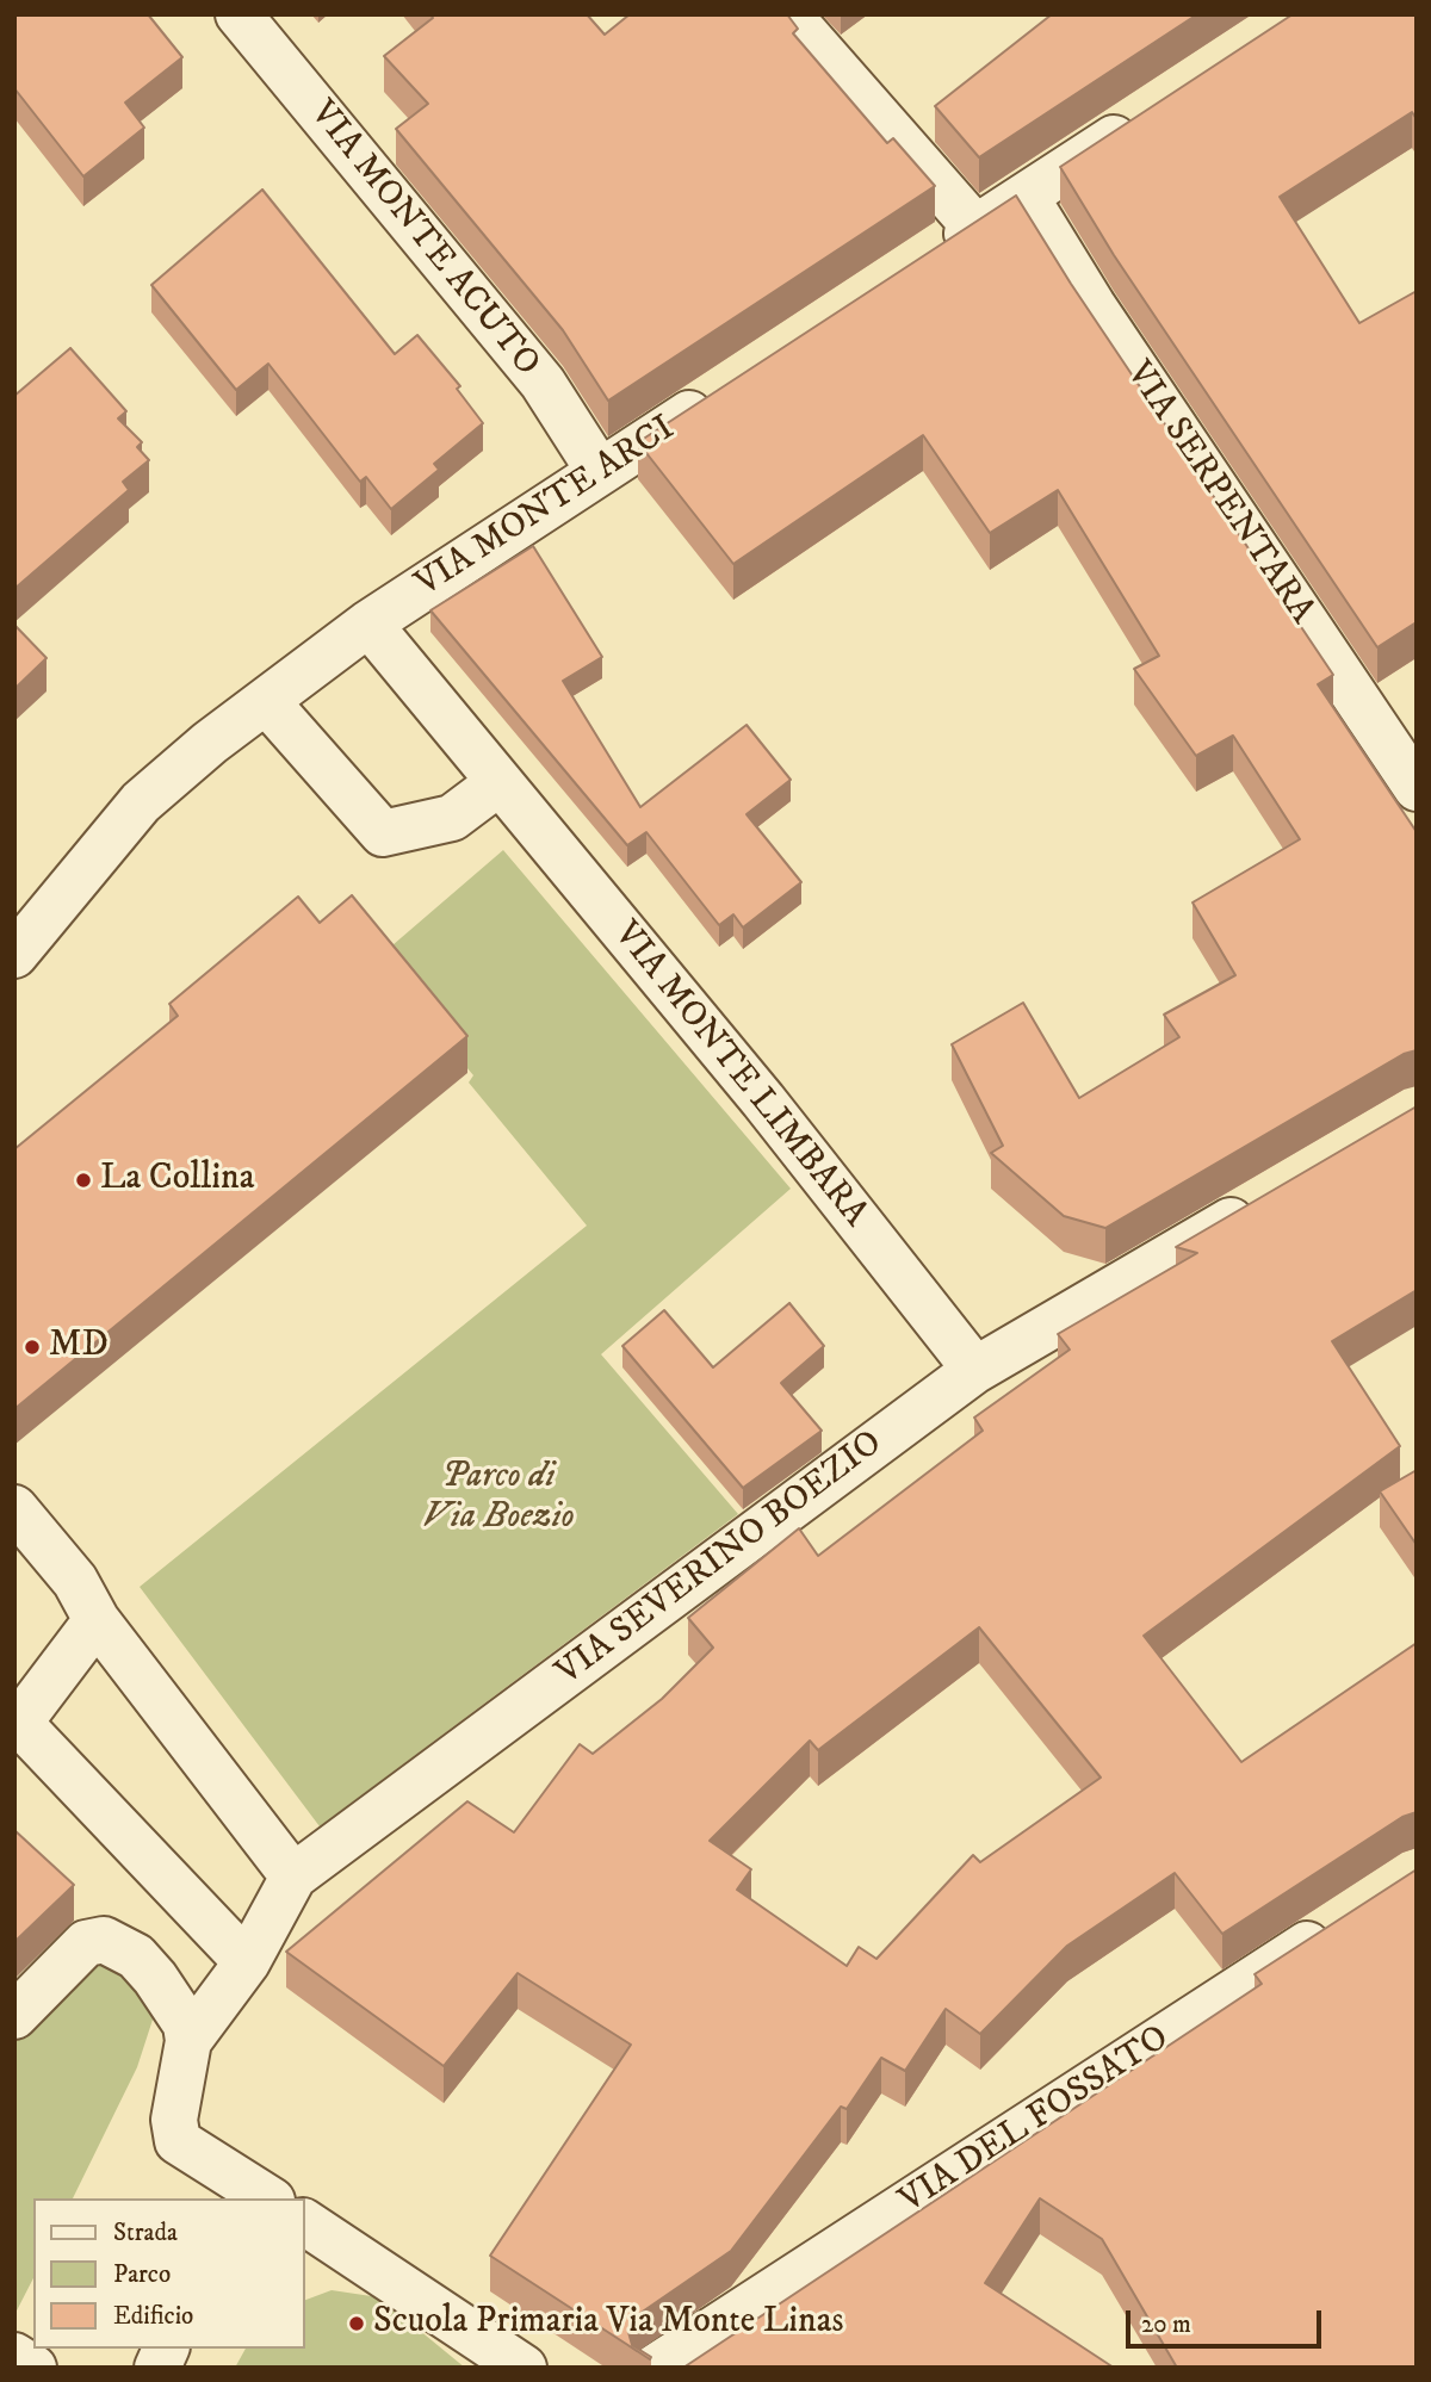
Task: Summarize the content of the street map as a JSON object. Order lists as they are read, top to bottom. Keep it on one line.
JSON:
{"streets":{"street":["VIA MONTE ACUTO","VIA SERPENTARA","VIA MONTE ARCI","VIA MONTE LIMBARA","VIA SEVERINO BOEZIO","VIA DEL FOSSATO"]},"crossings":[["VIA MONTE ACUTO","VIA MONTE ARCI"],["VIA MONTE ARCI","VIA MONTE LIMBARA"],["VIA MONTE LIMBARA","VIA SEVERINO BOEZIO"]],"parks":["Parco di Via Boezio"],"places":["La Collina","MD","Scuola Primaria Via Monte Linas"],"legend":["Strada","Parco","Edificio"],"scale_bar":"20 m"}
